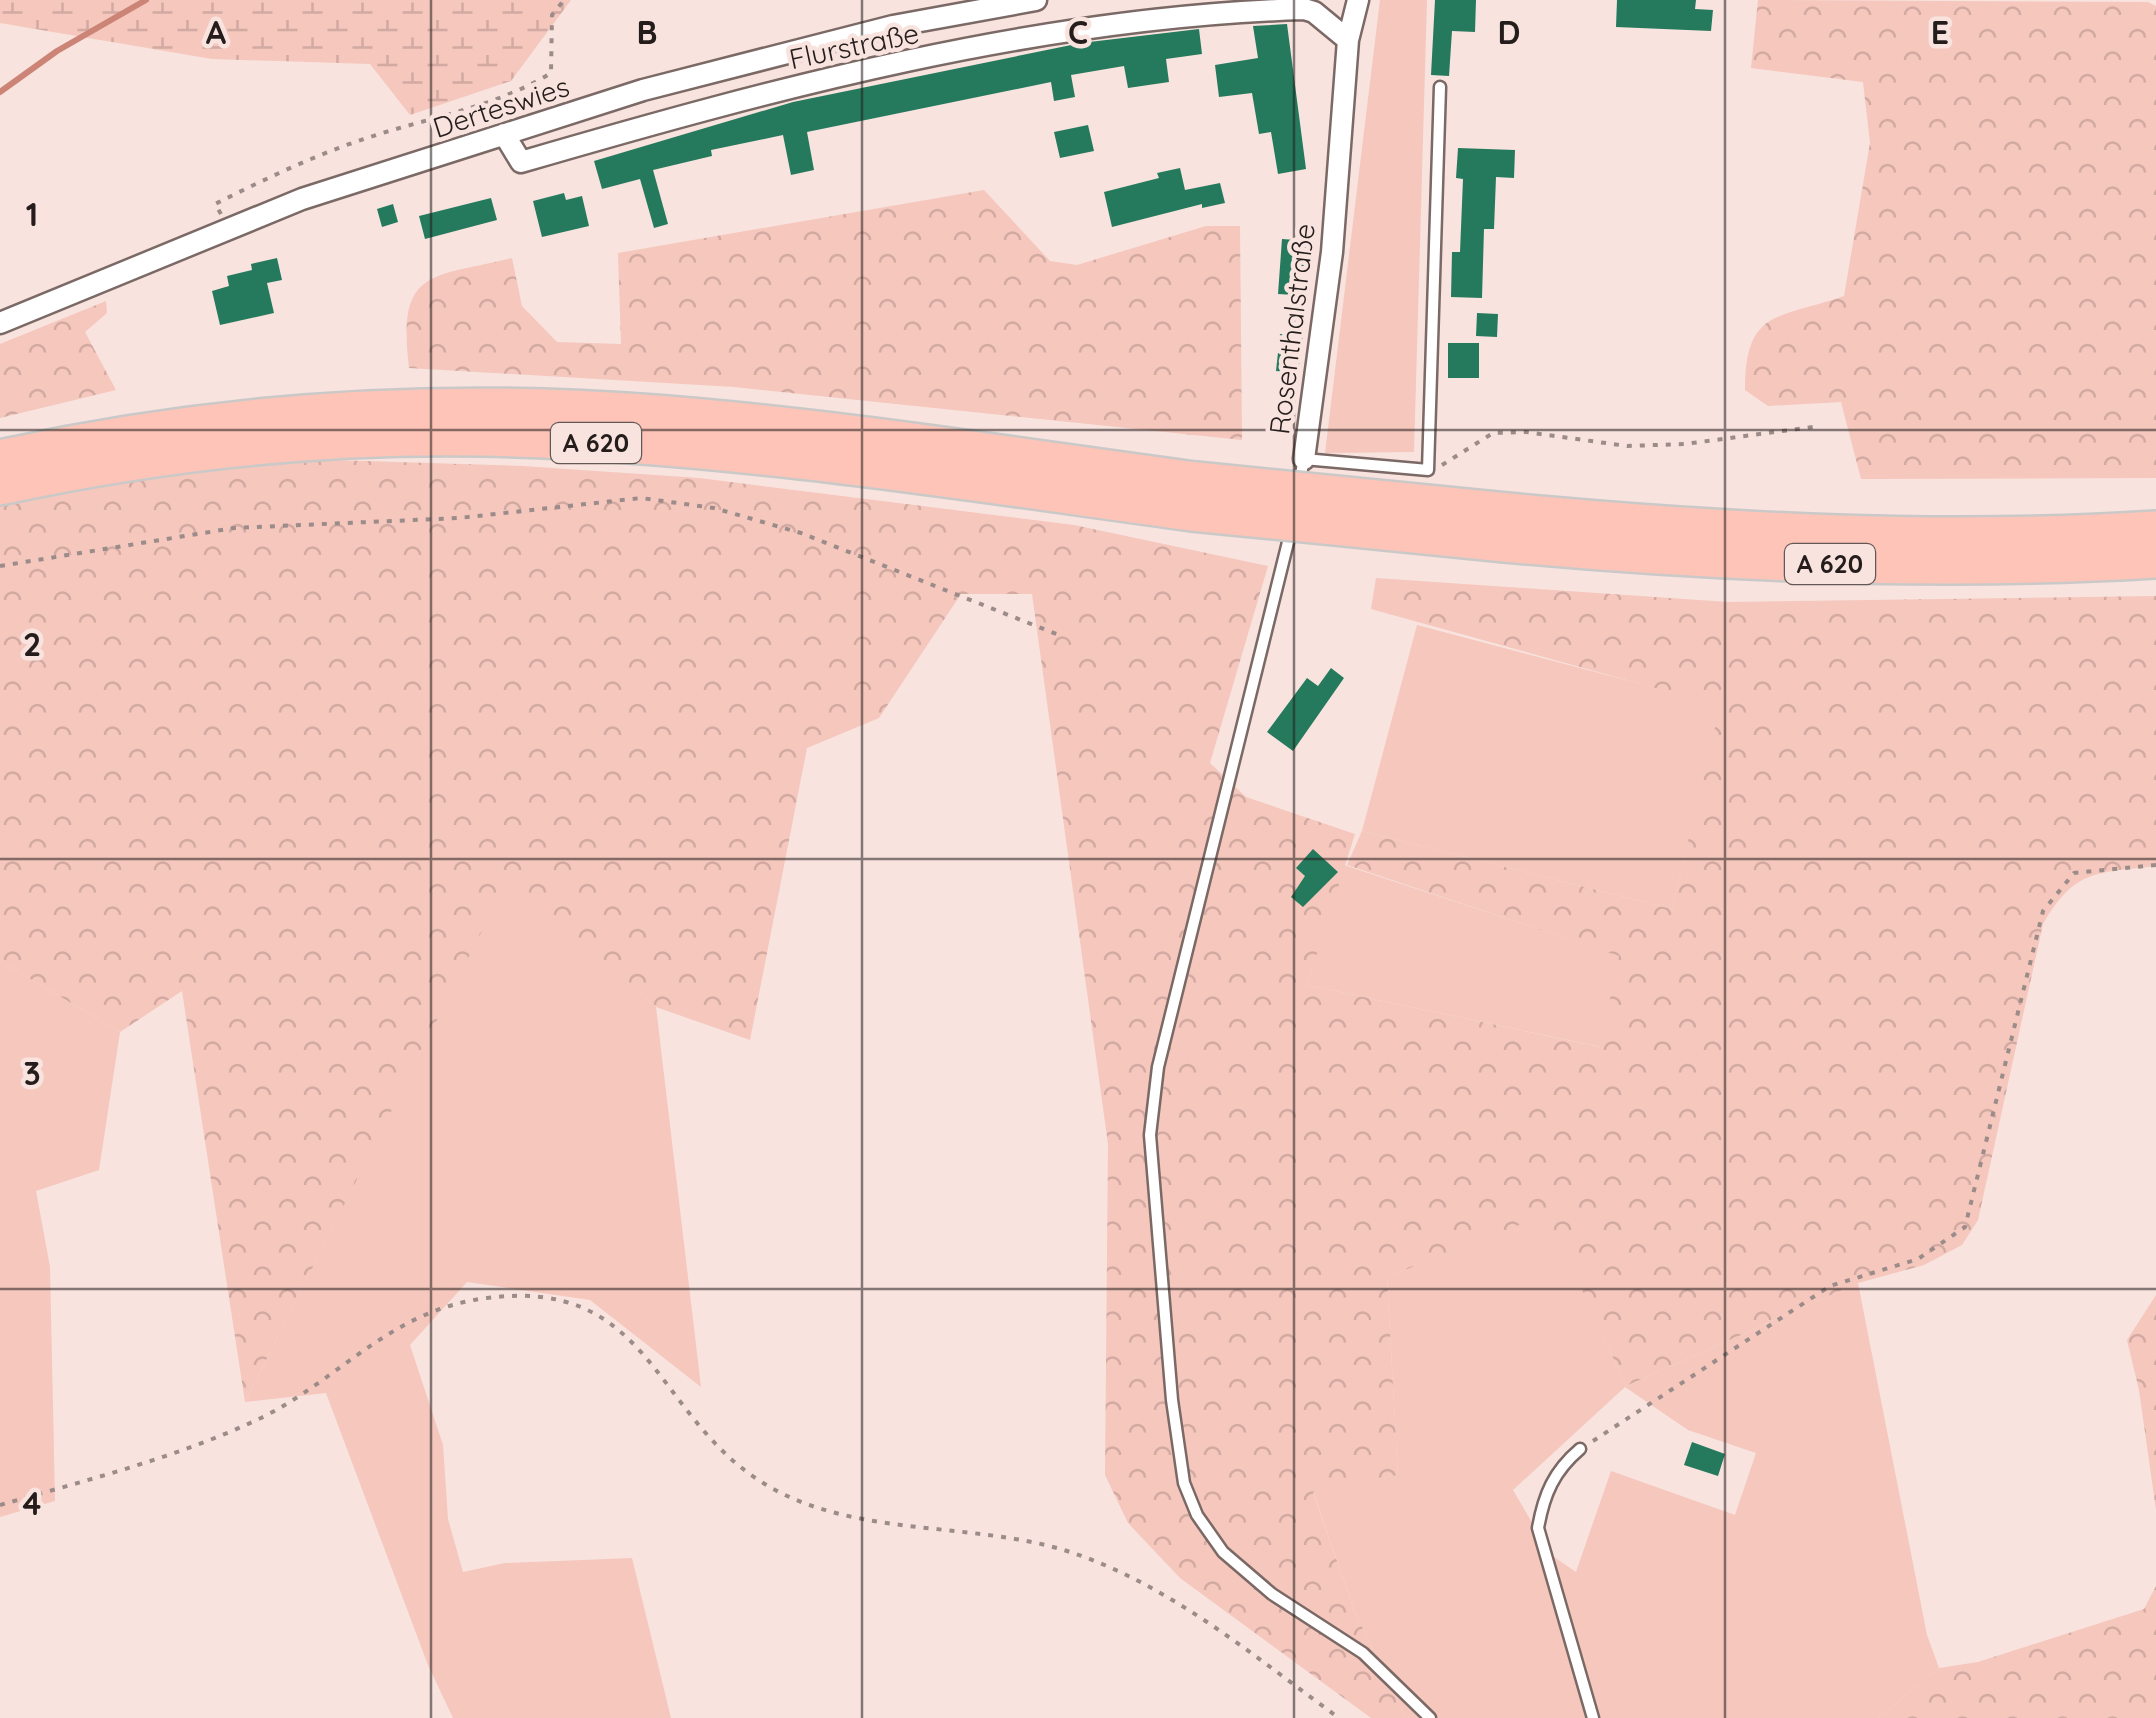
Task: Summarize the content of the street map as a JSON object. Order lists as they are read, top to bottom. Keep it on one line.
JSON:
{"streets":{"highway":["A 620"],"street":["Flurstraße","Derteswies","Rosenthalstraße"]},"crossings":[["Flurstraße","Derteswies"],["Flurstraße","Rosenthalstraße"]],"grid":{"columns":["A","B","C","D","E"],"rows":["1","2","3","4"]}}
